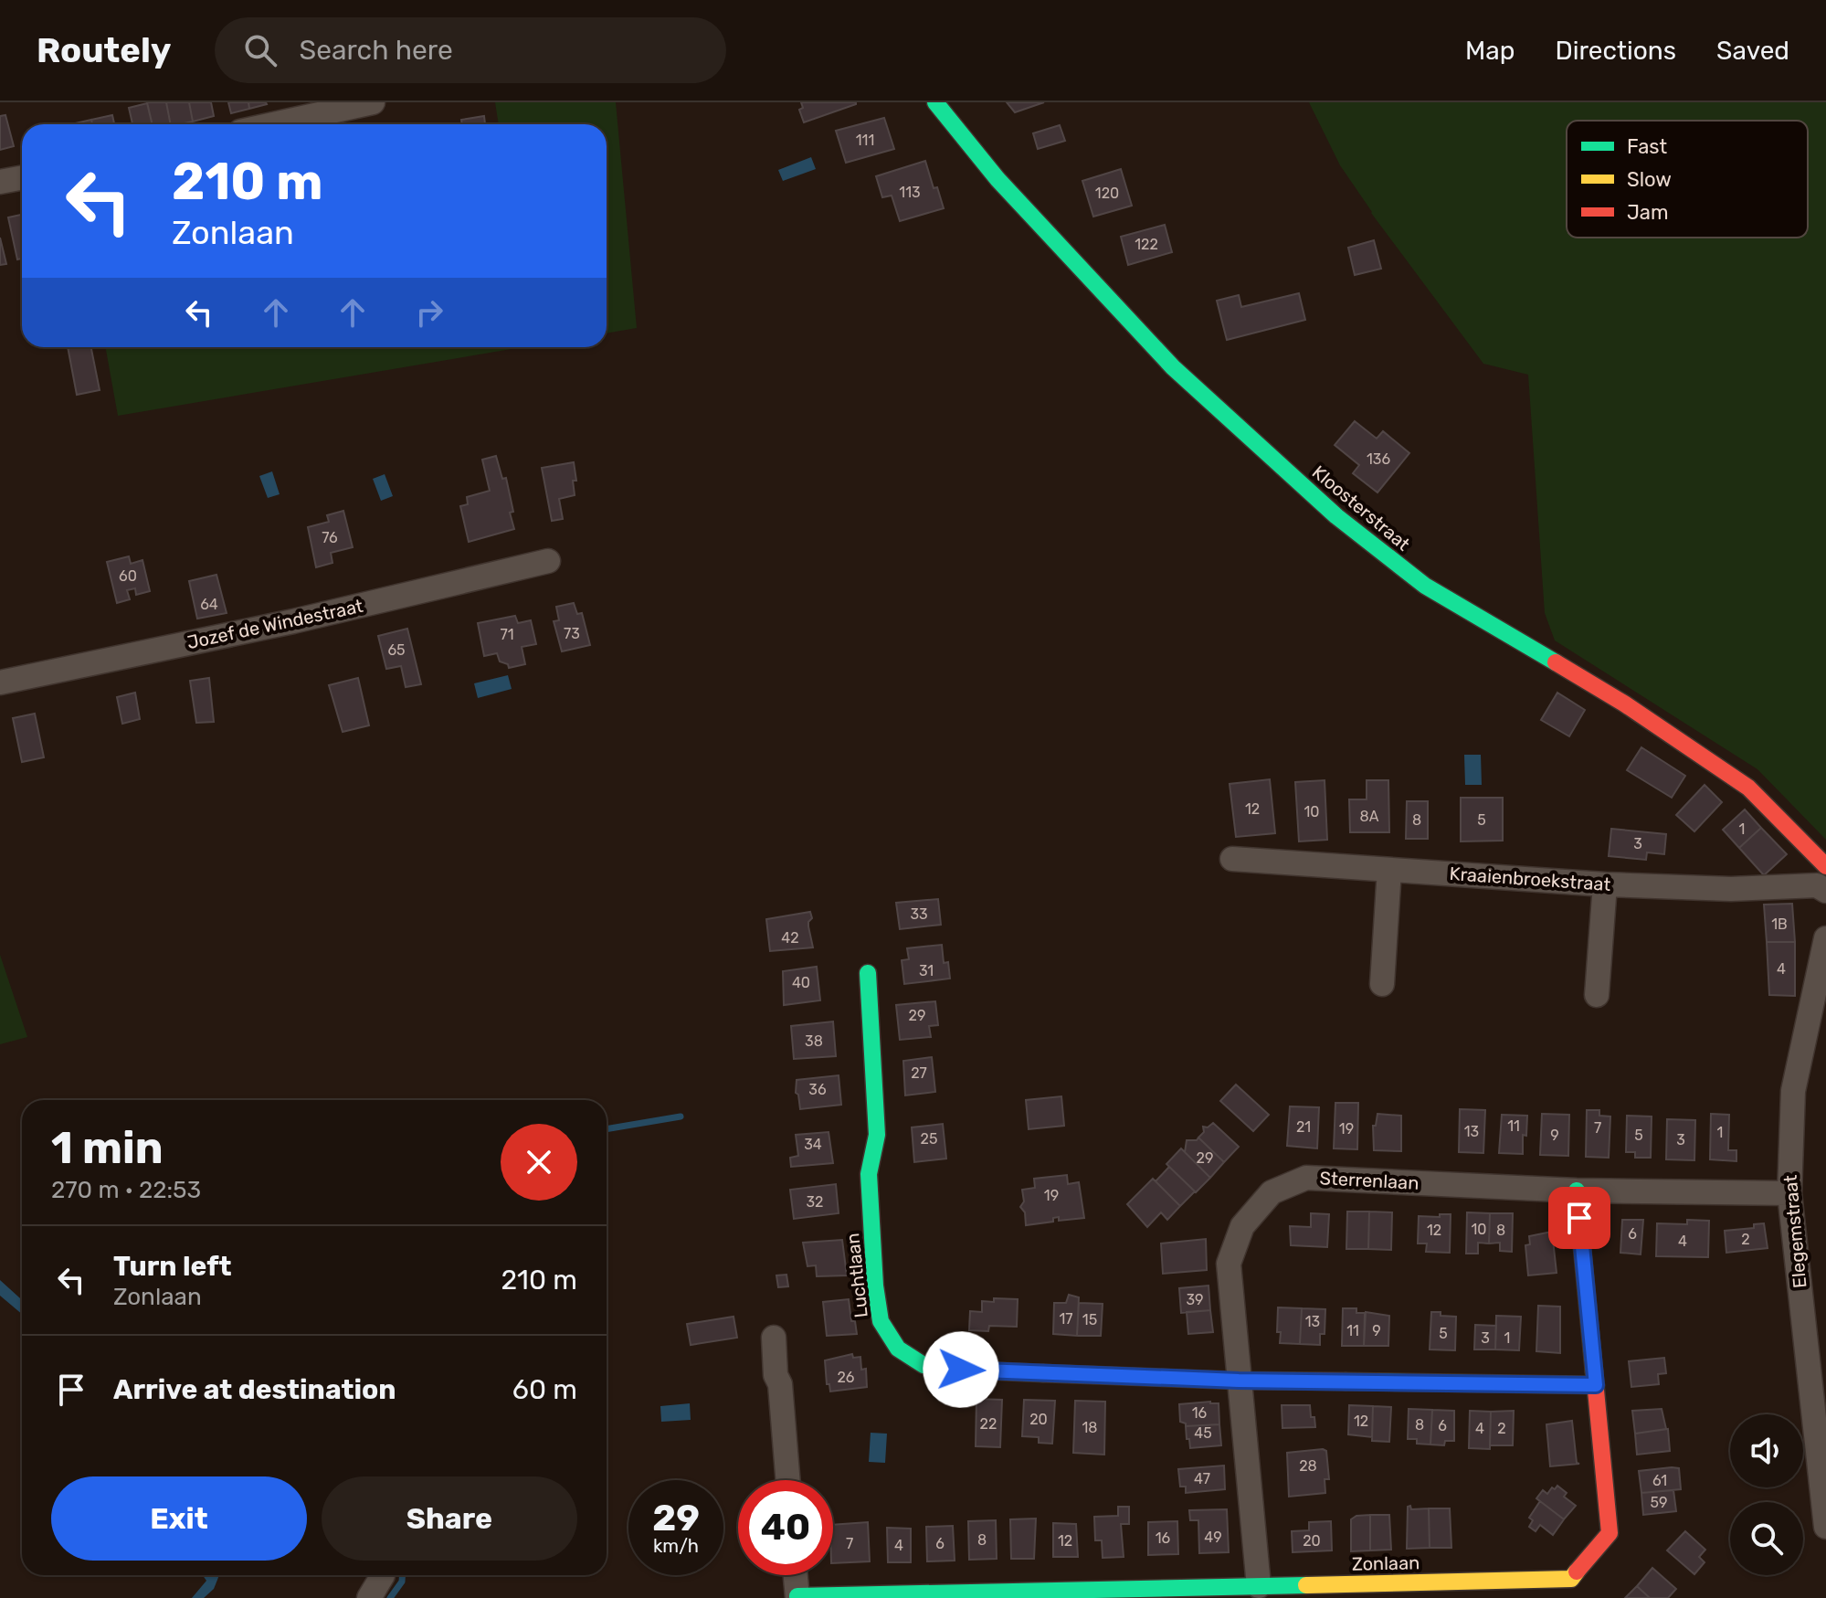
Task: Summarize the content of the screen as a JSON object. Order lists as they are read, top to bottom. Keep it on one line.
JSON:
{"streets":{"street":["Kloosterstraat","Jozef de Windestraat","Kraaienbroekstraat","Sterrenlaan","Elegemstraat","Luchtlaan","Zonlaan"]},"crossings":[["Sterrenlaan","Elegemstraat"],["Sterrenlaan","Luchtlaan"],["Sterrenlaan","Zonlaan"],["Luchtlaan","Zonlaan"]],"house_numbers":["111","113","120","122","136","76","60","64","73","71","65","12","10","8A","8","5","1","3","33","1B","42","4","31","40","29","38","27","36","11","21","7","19","13","1","9","5","25","3","34","29","19","32","10","12","8","6","2","4","39","17","15","13","11","9","5","3","1","26","16","20","12","22","8","6","18","4","2","45","28","47","61","59","49","16","8","12","20","7","6","4"],"legend":["Fast","Slow","Jam"],"page":{"header":"Routely","search":"Search here","nav":["Map","Directions","Saved"],"turn":["210 m","Zonlaan"],"heading":["1 min","270 m · 22:53"],"list":[{"name":"Turn left","note":"Zonlaan","value":"210 m"},{"name":"Arrive at destination","value":"60 m"}],"buttons":["Exit","Share"],"speed":"29 km/h","limit":"40"}}
